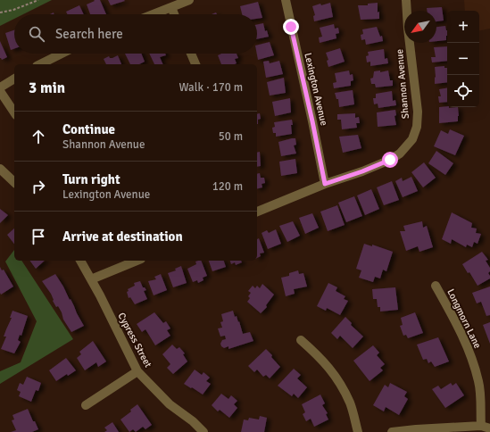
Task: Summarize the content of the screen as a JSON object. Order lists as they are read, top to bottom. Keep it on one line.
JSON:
{"streets":{"street":["Shannon Avenue","Lexington Avenue","Longmorn Lane","Cypress Street"]},"crossings":[["Shannon Avenue","Lexington Avenue"]],"north":"bottom left","page":{"map_buttons":["+","−"],"search":"Search here","heading":["3 min","Walk · 170 m"],"list":[["Continue","Shannon Avenue","50 m"],["Turn right","Lexington Avenue","120 m"],"Arrive at destination"]}}
